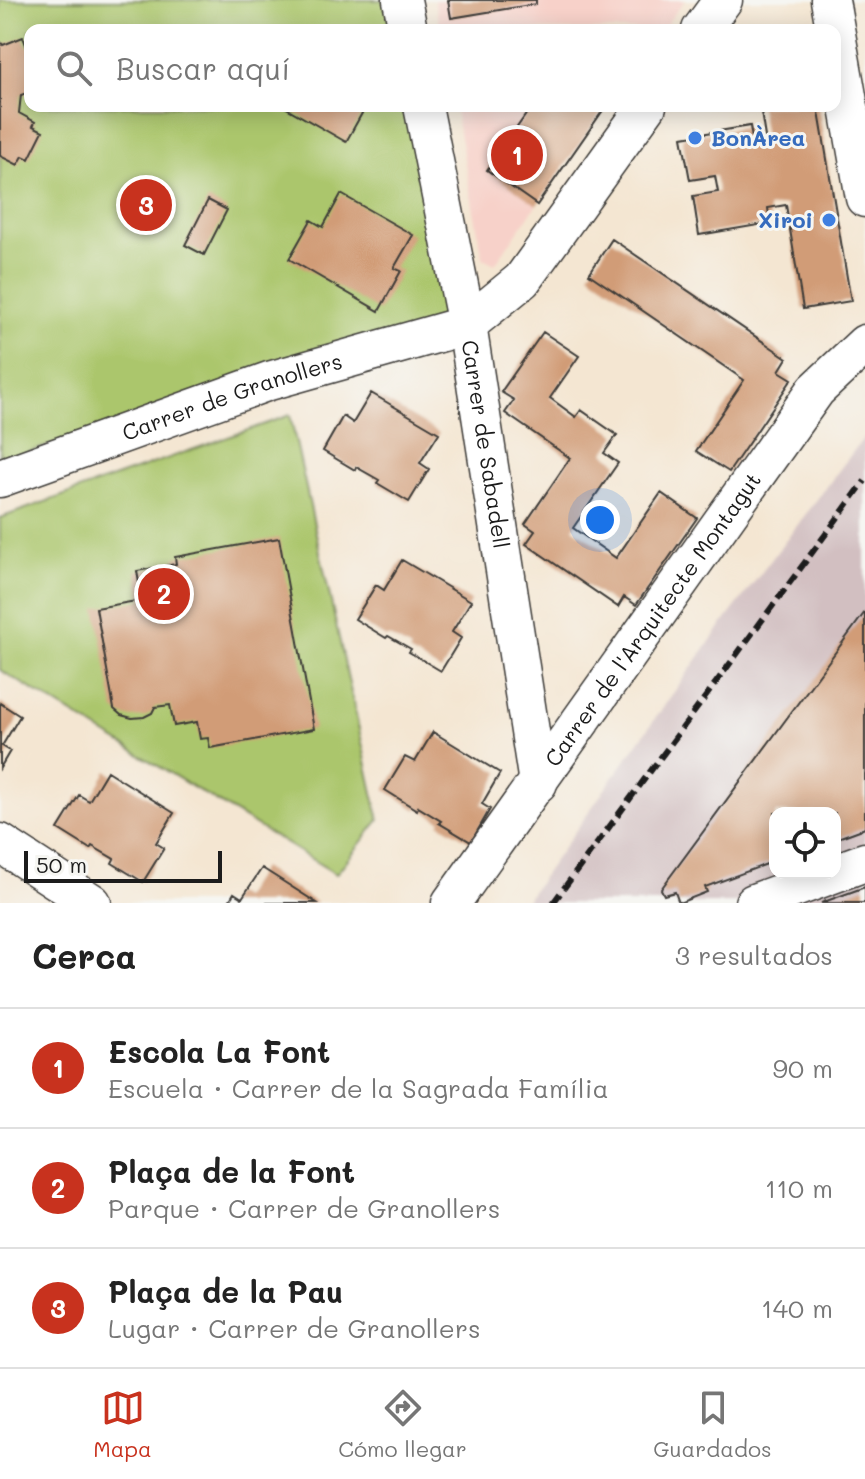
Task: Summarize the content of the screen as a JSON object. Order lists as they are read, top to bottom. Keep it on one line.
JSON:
{"streets":{"street":["Carrer de Granollers","Carrer de Sabadell","Carrer de l'Arquitecte Montagut"]},"crossings":[["Carrer de Granollers","Carrer de Sabadell"],["Carrer de Sabadell","Carrer de l'Arquitecte Montagut"]],"places":["BonÀrea","Xiroi"],"scale_bar":"50 m","page":{"search":"Buscar aquí","pins":["1","3","2"],"scale":"50 m","heading":["Cerca","3 resultados"],"list":[{"mark":"1","name":"Escola La Font","note":"Escuela · Carrer de la Sagrada Família","value":"90 m"},{"mark":"2","name":"Plaça de la Font","note":"Parque · Carrer de Granollers","value":"110 m"},{"mark":"3","name":"Plaça de la Pau","note":"Lugar · Carrer de Granollers","value":"140 m"}],"nav":["Mapa","Cómo llegar","Guardados"]}}
